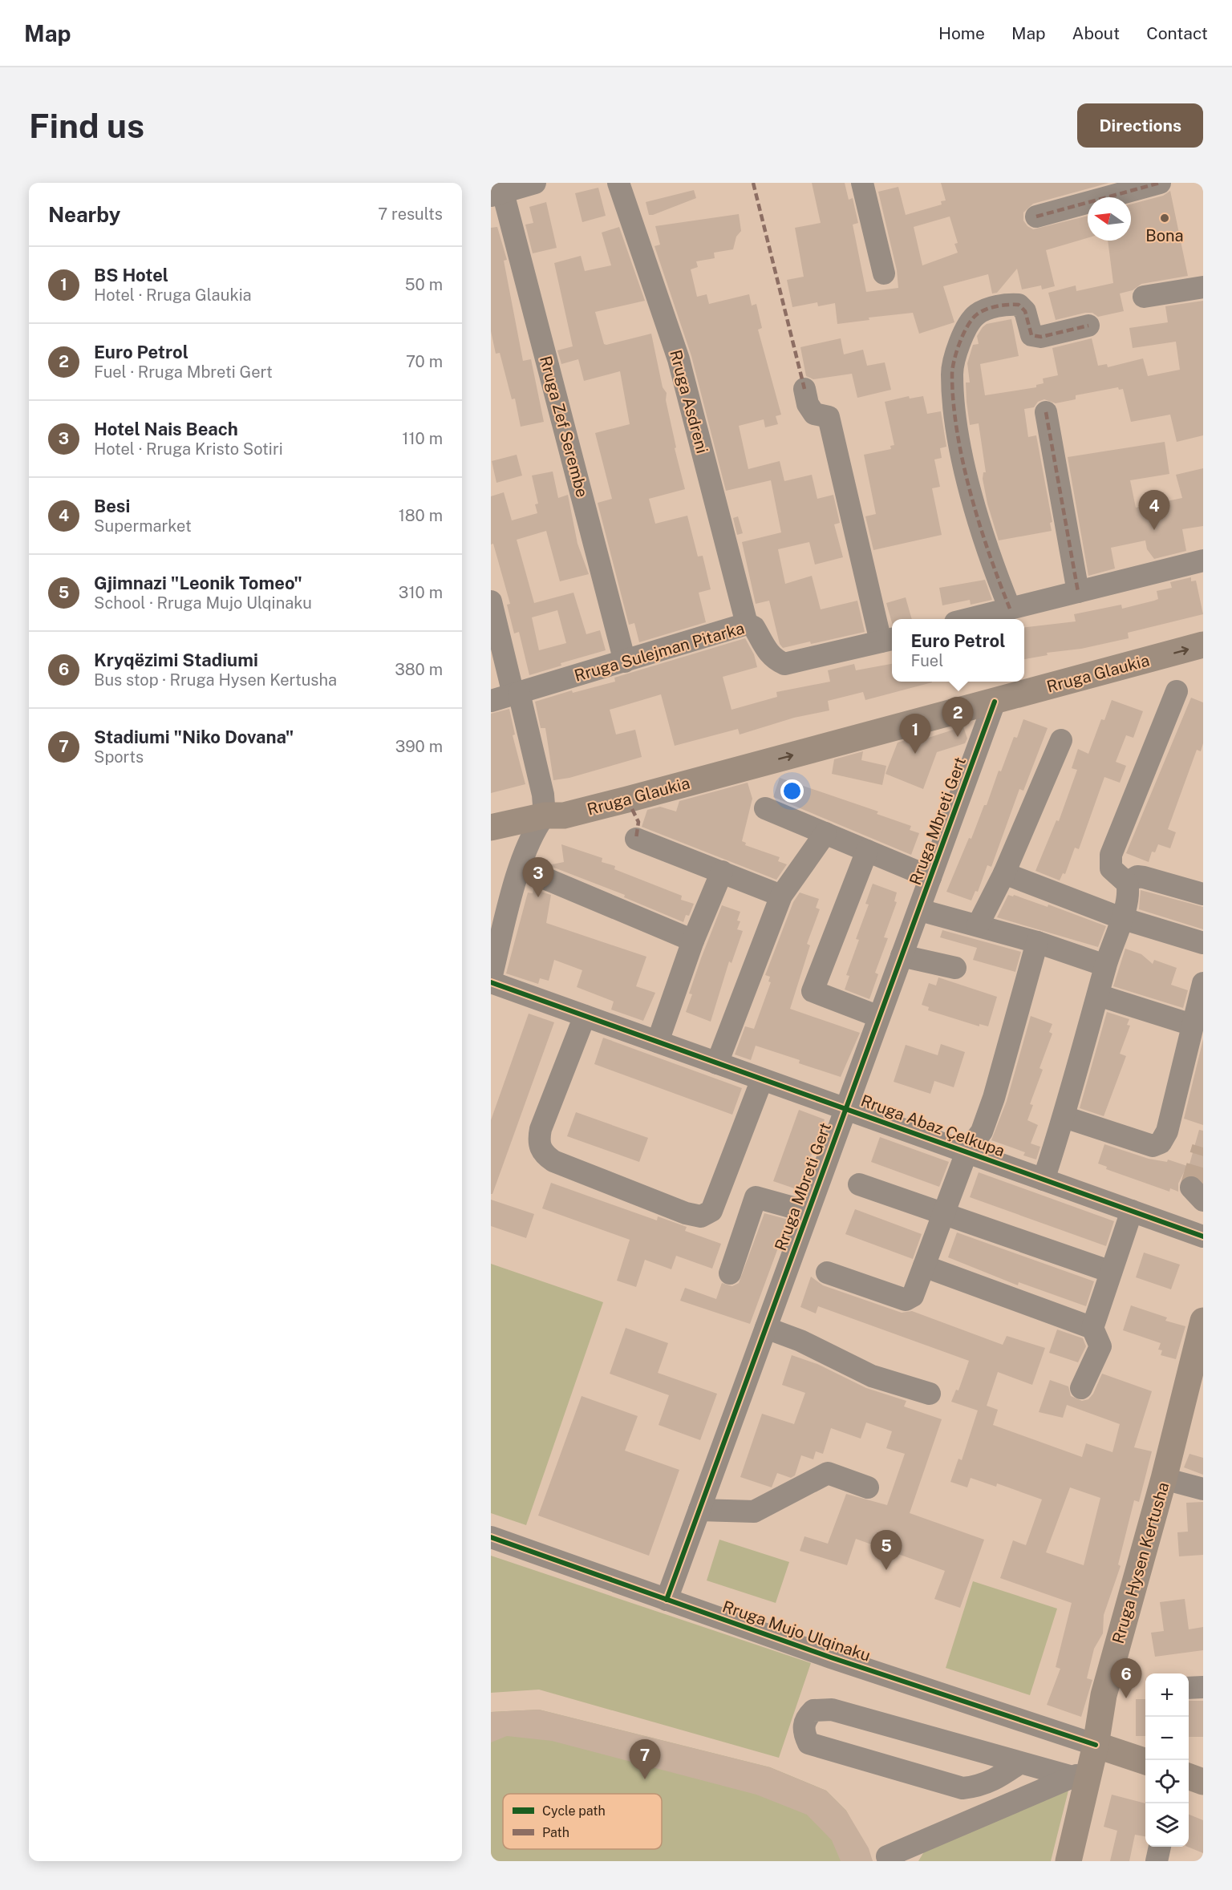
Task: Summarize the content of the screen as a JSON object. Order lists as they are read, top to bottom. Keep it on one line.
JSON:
{"streets":{"main road":["Rruga Glaukia","Rruga Hysen Kertusha","Rruga Mujo Ulqinaku"],"street":["Rruga Asdreni","Rruga Zef Serembe","Rruga Sulejman Pitarka","Rruga Mbreti Gert","Rruga Abaz Çelkupa"]},"crossings":[["Rruga Asdreni","Rruga Sulejman Pitarka"],["Rruga Zef Serembe","Rruga Sulejman Pitarka"],["Rruga Glaukia","Rruga Mbreti Gert"],["Rruga Mbreti Gert","Rruga Abaz Çelkupa"],["Rruga Mbreti Gert","Rruga Mujo Ulqinaku"],["Rruga Hysen Kertusha","Rruga Mujo Ulqinaku"]],"places":["Bona"],"legend":["Cycle path","Path"],"north":"left","page":{"header":"Map","nav":["Home","Map","About","Contact"],"buttons":"Directions","title":"Find us","heading":["Nearby","7 results"],"list":[{"mark":"1","name":"BS Hotel","note":"Hotel · Rruga Glaukia","value":"50 m"},{"mark":"2","name":"Euro Petrol","note":"Fuel · Rruga Mbreti Gert","value":"70 m"},{"mark":"3","name":"Hotel Nais Beach","note":"Hotel · Rruga Kristo Sotiri","value":"110 m"},{"mark":"4","name":"Besi","note":"Supermarket","value":"180 m"},{"mark":"5","name":"Gjimnazi \"Leonik Tomeo\"","note":"School · Rruga Mujo Ulqinaku","value":"310 m"},{"mark":"6","name":"Kryqëzimi Stadiumi","note":"Bus stop · Rruga Hysen Kertusha","value":"380 m"},{"mark":"7","name":"Stadiumi \"Niko Dovana\"","note":"Sports","value":"390 m"}],"pins":["4","2","1","3","5","6","7"],"popup":["Euro Petrol","Fuel"],"map_buttons":["+","−"]}}
